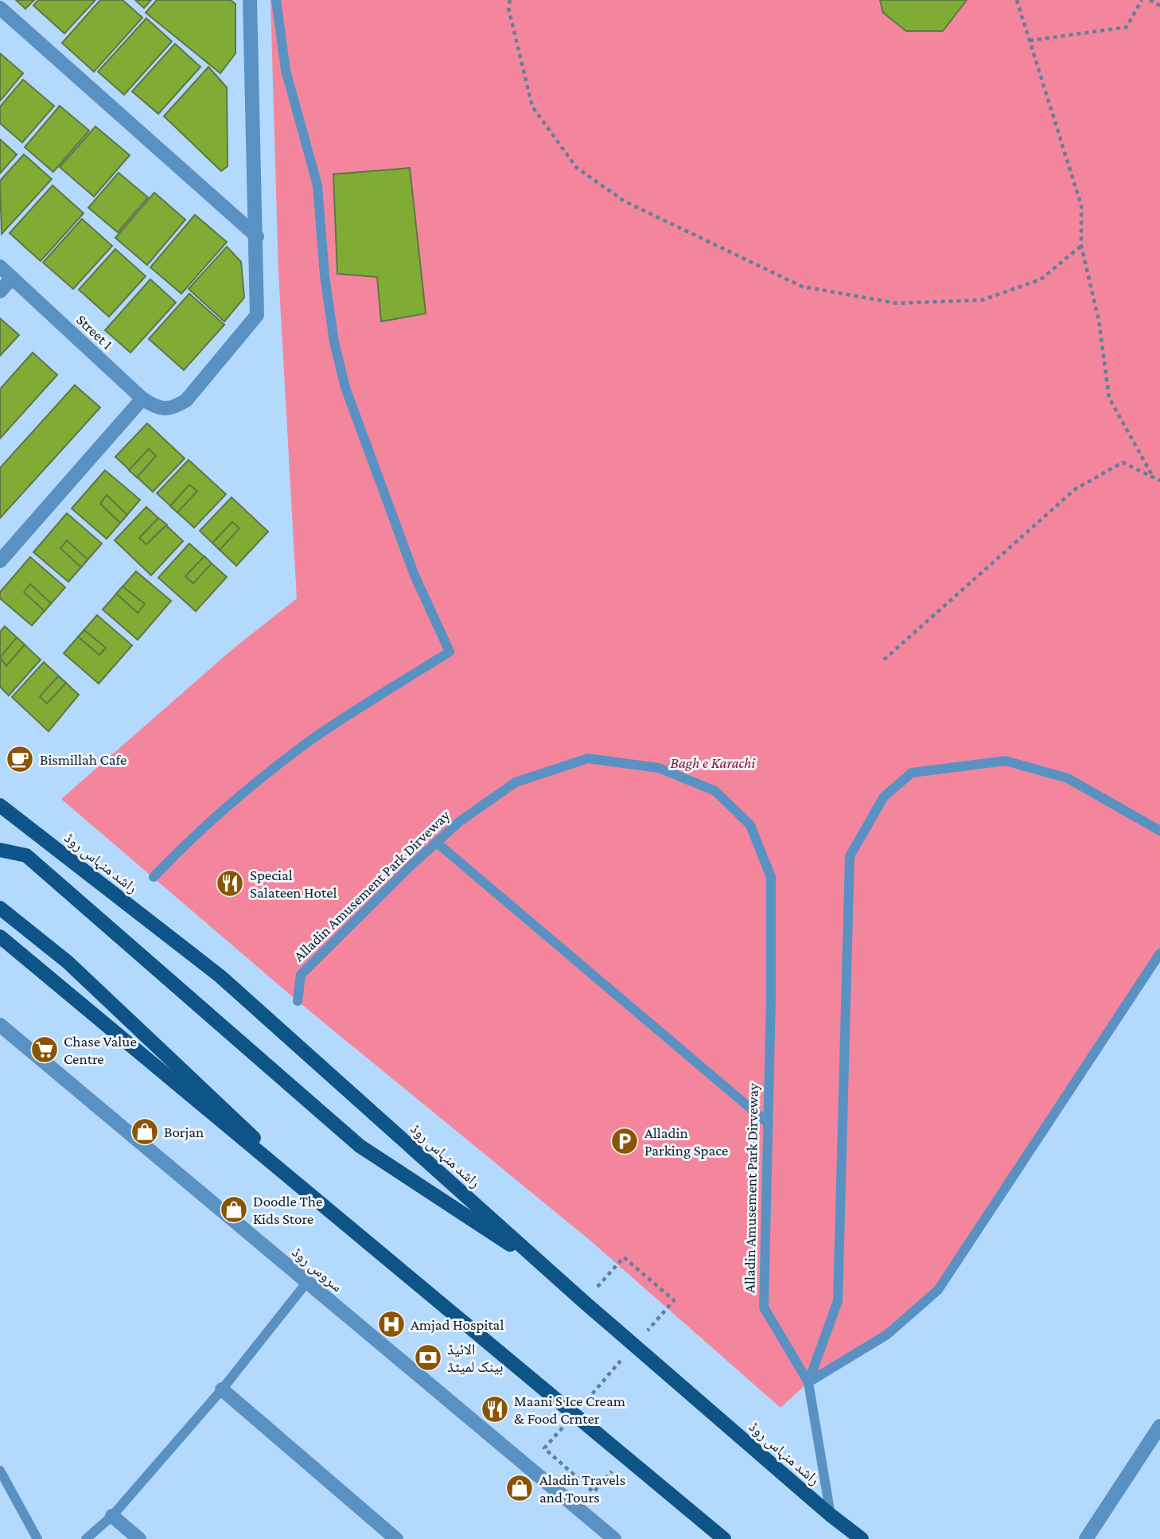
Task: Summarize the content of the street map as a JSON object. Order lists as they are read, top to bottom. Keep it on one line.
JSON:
{"streets":{"main road":["راشد منہاس روڈ"],"street":["Street 1","سروس روڈ"],"lane":["Alladin Amusement Park Dirveway"]},"parks":["Bagh e Karachi"],"places":{"cafe":["Bismillah Cafe"],"restaurant":["Special Salateen Hotel","Maani S Ice Cream & Food Crnter"],"supermarket":["Chase Value Centre"],"shop":["Borjan","Doodle The Kids Store","Aladin Travels and Tours"],"parking":["Alladin Parking Space"],"hospital":["Amjad Hospital"],"bank":["الائیڈ بینک لمیٹڈ"]}}
